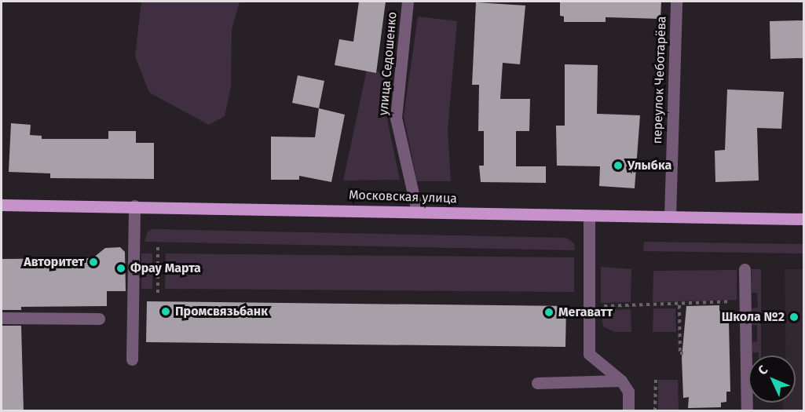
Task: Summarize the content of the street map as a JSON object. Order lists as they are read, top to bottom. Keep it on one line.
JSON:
{"streets":{"main road":["Московская улица"],"street":["улица Седошенко","переулок Чеботарёва"]},"crossings":[["улица Седошенко","Московская улица"],["переулок Чеботарёва","Московская улица"]],"places":["Улыбка","Авторитет","Фрау Марта","Промсвязьбанк","Мегаватт","Школа №2"],"north":"top left"}
